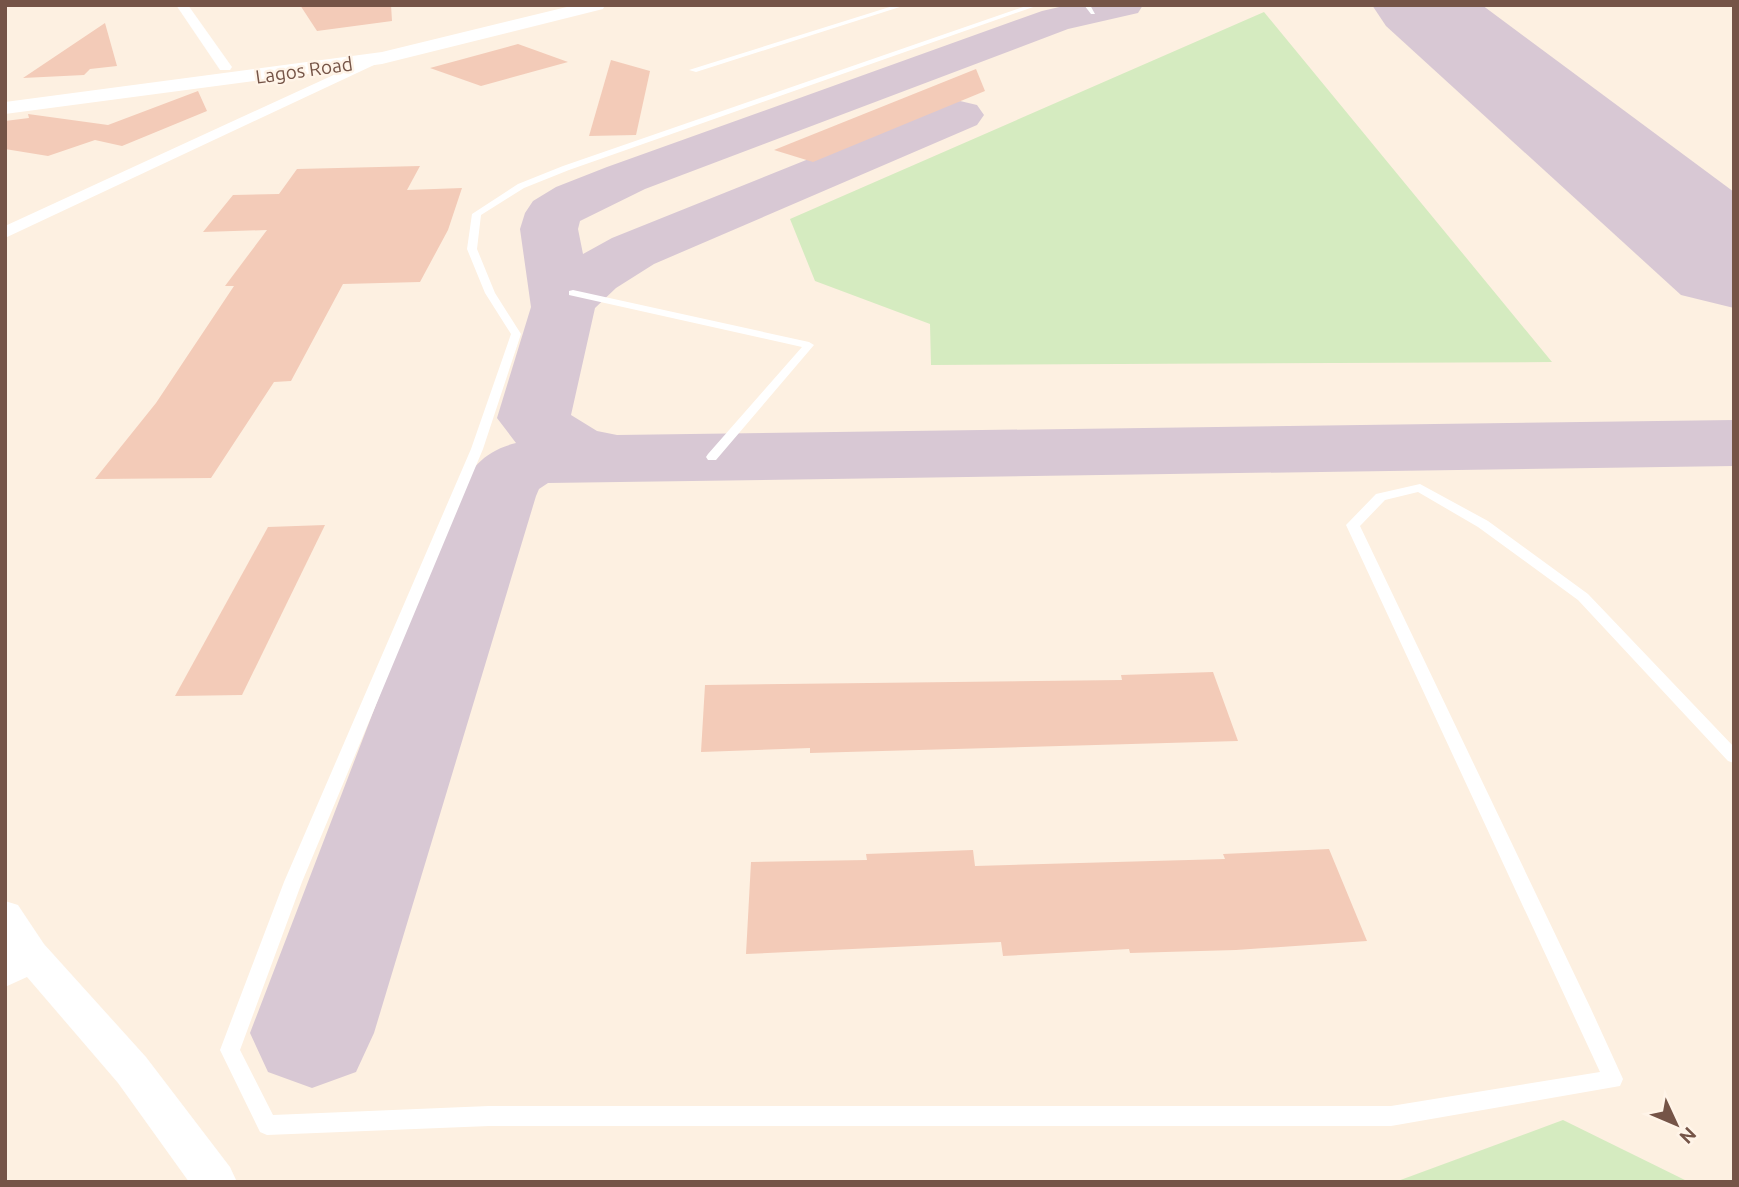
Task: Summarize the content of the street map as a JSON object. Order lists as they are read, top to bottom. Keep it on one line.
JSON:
{"streets":{"main road":["Lagos Road"]},"north":"bottom right"}
